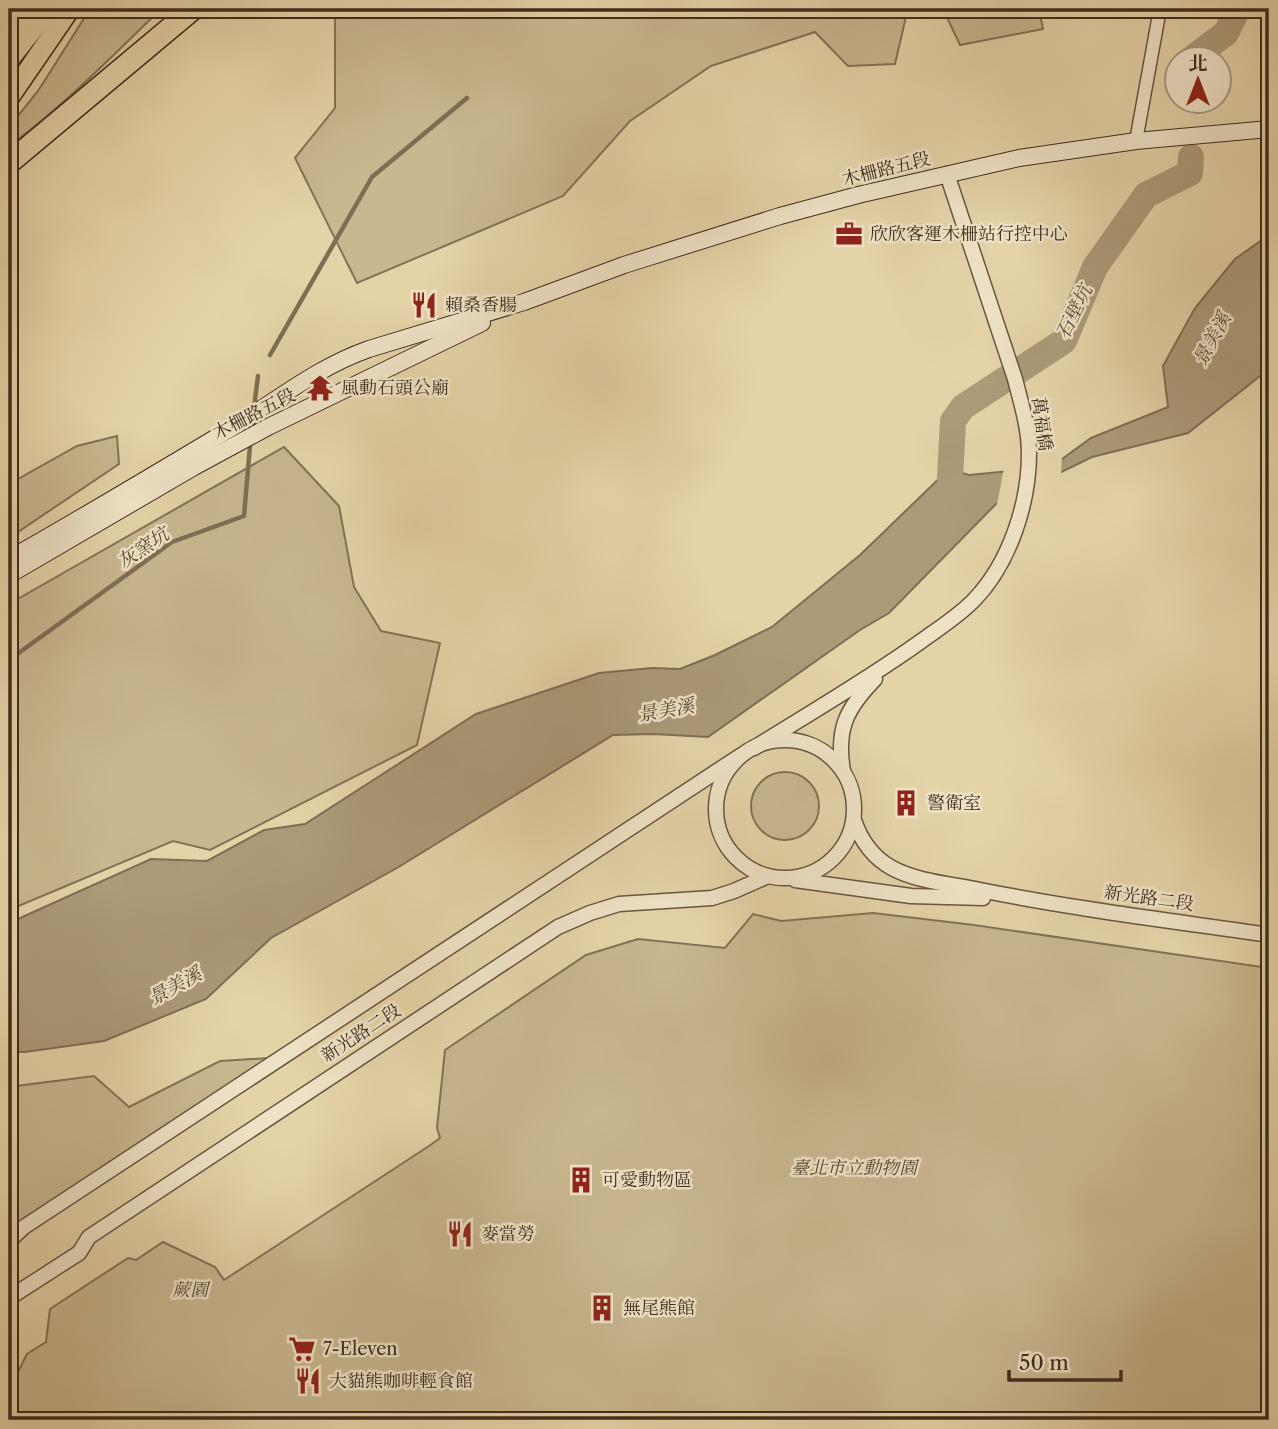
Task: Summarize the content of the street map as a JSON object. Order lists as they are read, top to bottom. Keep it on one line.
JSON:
{"streets":{"main road":["木柵路五段"],"street":["萬福橋","新光路二段"]},"crossings":[["木柵路五段","萬福橋"]],"water":["石壁坑","景美溪","灰窯坑"],"parks":["臺北市立動物園","蕨園"],"places":{"office":["欣欣客運木柵站行控中心"],"restaurant":["賴桑香腸","麥當勞","大貓熊咖啡輕食館"],"temple":["風動石頭公廟"],"building":["警衛室","可愛動物區","無尾熊館"],"supermarket":["7-Eleven"]},"scale_bar":"50 m","north":"top"}
